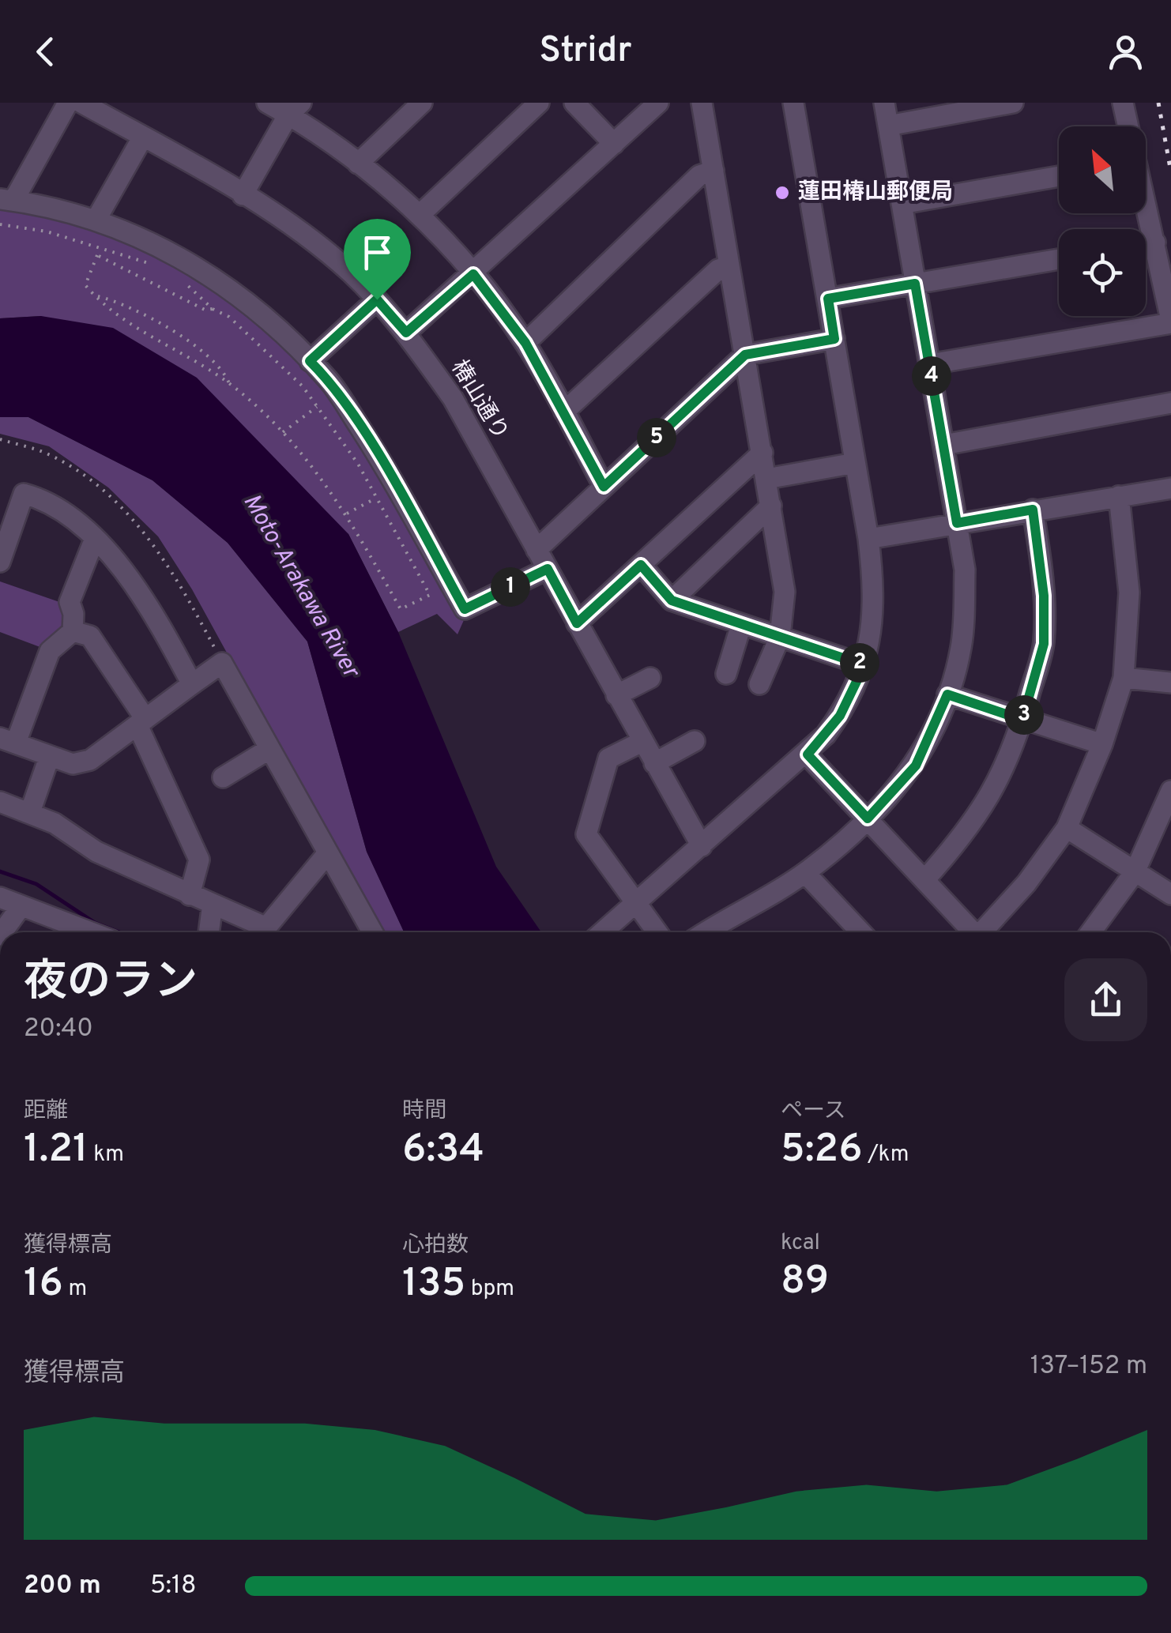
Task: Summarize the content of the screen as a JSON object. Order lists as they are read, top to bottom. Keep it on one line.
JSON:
{"streets":{"street":["椿山通り"]},"water":["Moto-Arakawa River"],"places":["蓮田椿山郵便局"],"north":"top left","page":{"header":"Stridr","pins":["4","5","1","2","3"],"heading":["夜のラン","20:40"],"stats":[["距離","1.21 km"],["時間","6:34"],["ペース","5:26 /km"],["獲得標高","16 m"],["心拍数","135 bpm"],["kcal","89"]],"chart":["獲得標高","137–152 m"],"list":[{"name":"200 m","note":"5:18"}]}}
